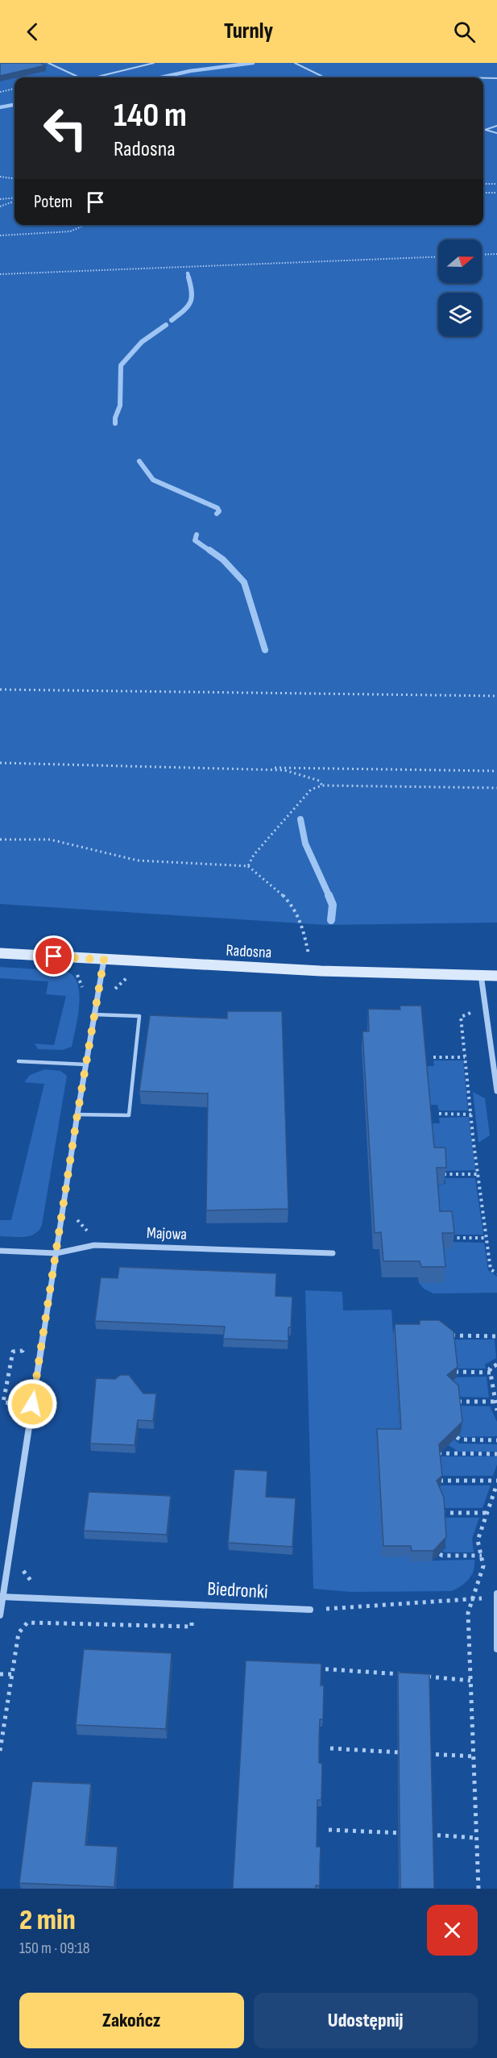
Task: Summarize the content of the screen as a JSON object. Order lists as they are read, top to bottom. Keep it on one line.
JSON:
{"streets":{"street":["Radosna","Majowa","Biedronki"]},"north":"right","page":{"header":"Turnly","turn":["140 m","Radosna"],"then":"Potem","heading":["2 min","150 m · 09:18"],"buttons":["Zakończ","Udostępnij"]}}
